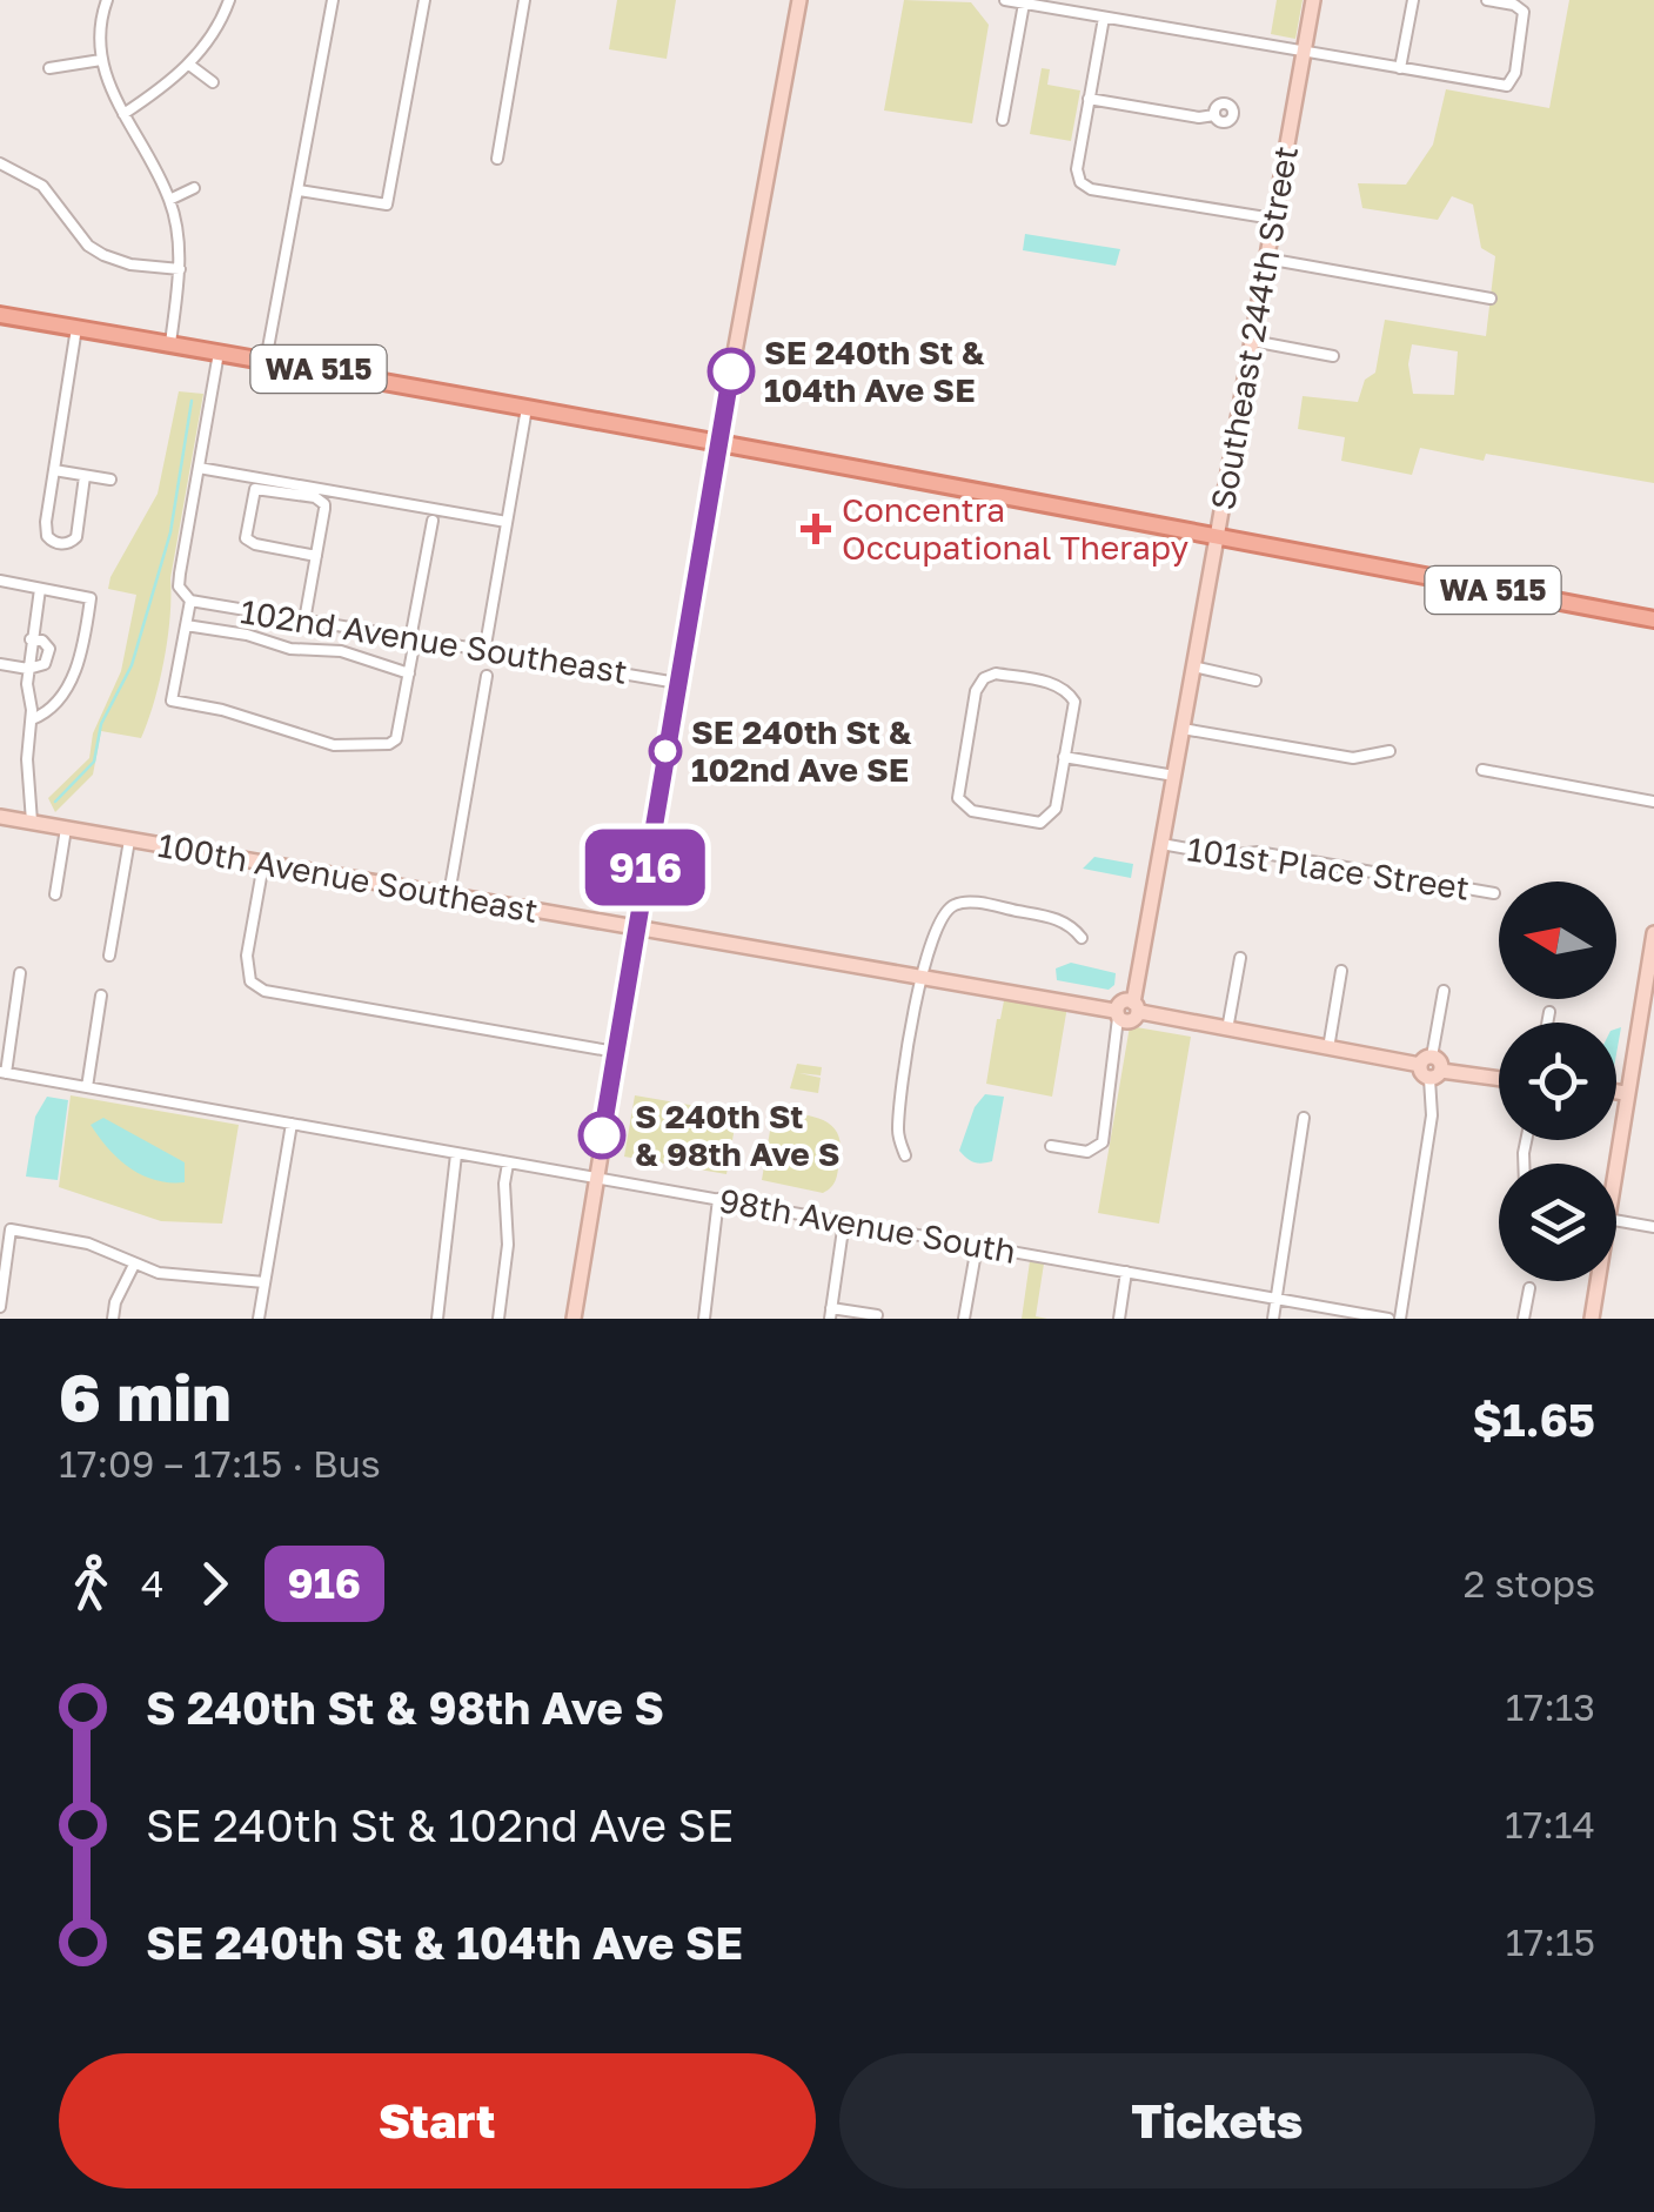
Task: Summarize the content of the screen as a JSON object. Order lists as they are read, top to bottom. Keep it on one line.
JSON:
{"streets":{"main road":["WA 515"],"street":["Southeast 244th Street","102nd Avenue Southeast","101st Place Street","100th Avenue Southeast","98th Avenue South"]},"crossings":[["Southeast 244th Street","WA 515"],["Southeast 244th Street","101st Place Street"]],"places":{"other":["SE 240th St & 104th Ave SE","SE 240th St & 102nd Ave SE","S 240th St & 98th Ave S"],"health":["Concentra Occupational Therapy"]},"lines":["bus line 916"],"north":"left","page":{"on_map":"916","heading":["6 min","17:09 – 17:15 · Bus","$1.65"],"legs":["4","916","2 stops"],"list":[{"name":"S 240th St & 98th Ave S","value":"17:13"},{"name":"SE 240th St & 102nd Ave SE","value":"17:14"},{"name":"SE 240th St & 104th Ave SE","value":"17:15"}],"buttons":["Start","Tickets"]}}
